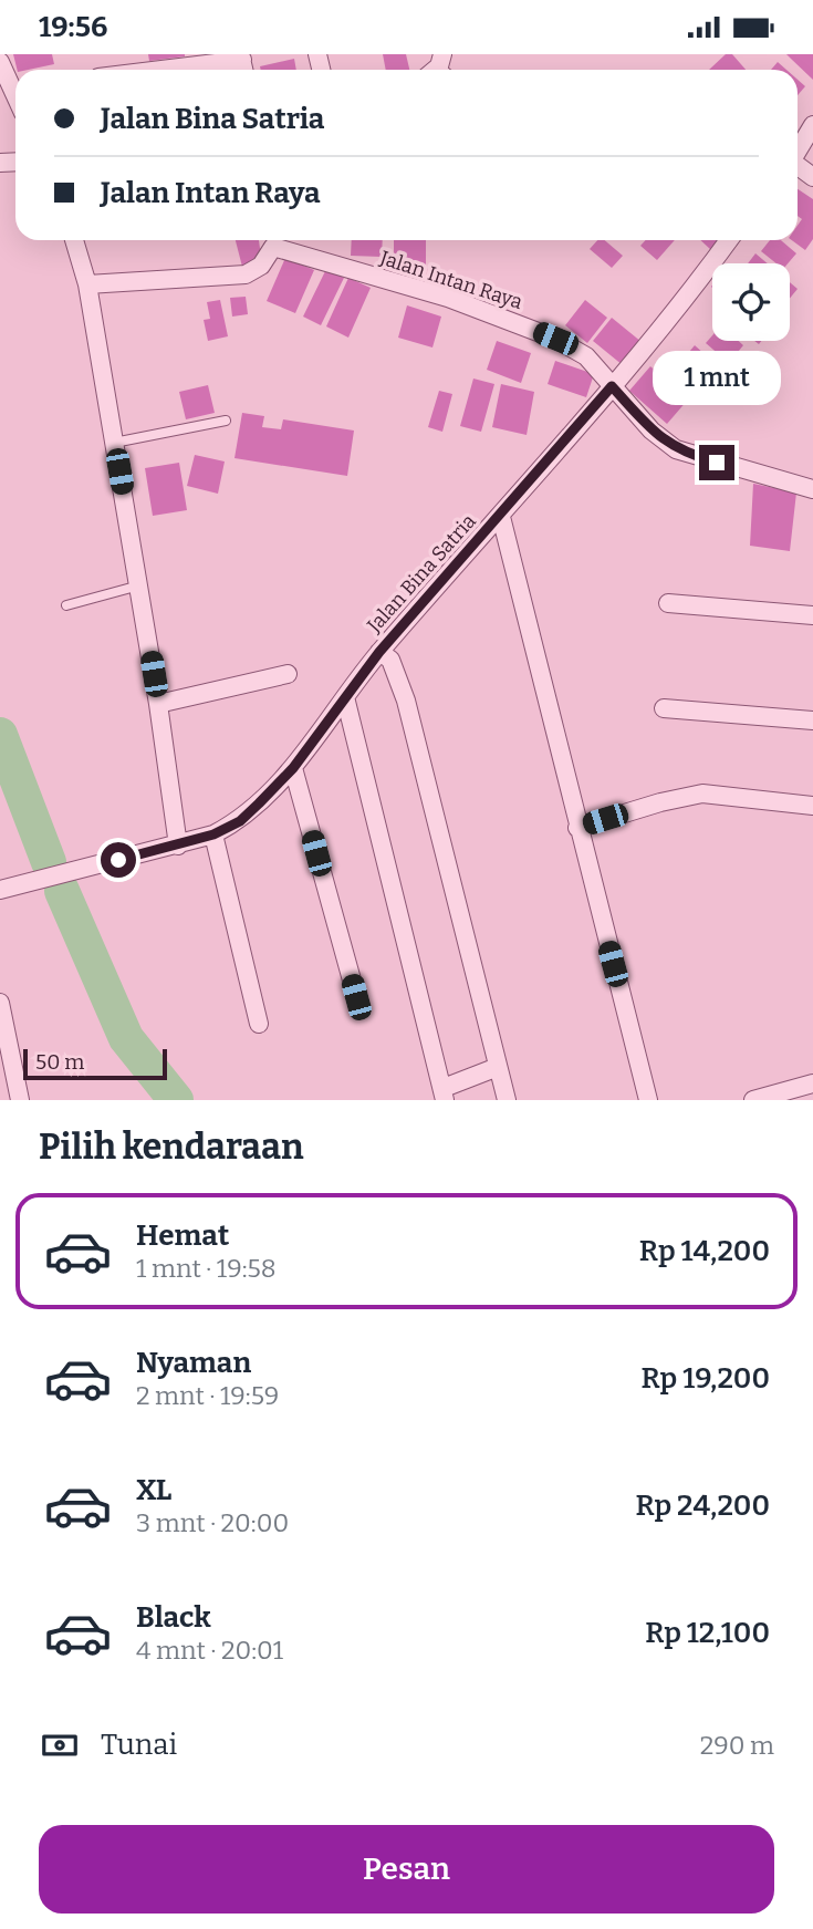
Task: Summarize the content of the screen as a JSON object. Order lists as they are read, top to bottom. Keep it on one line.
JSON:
{"streets":{"street":["Jalan Intan Raya","Jalan Bina Satria"]},"crossings":[["Jalan Intan Raya","Jalan Bina Satria"]],"scale_bar":"50 m","page":{"status":"19:56","banner":["Jalan Bina Satria","Jalan Intan Raya"],"bubble":"1 mnt","scale":"50 m","heading":"Pilih kendaraan","list":[{"name":"Hemat","note":"1 mnt · 19:58","value":"Rp 14,200"},{"name":"Nyaman","note":"2 mnt · 19:59","value":"Rp 19,200"},{"name":"XL","note":"3 mnt · 20:00","value":"Rp 24,200"},{"name":"Black","note":"4 mnt · 20:01","value":"Rp 12,100"}],"pay":["Tunai","290 m"],"buttons":"Pesan"}}
